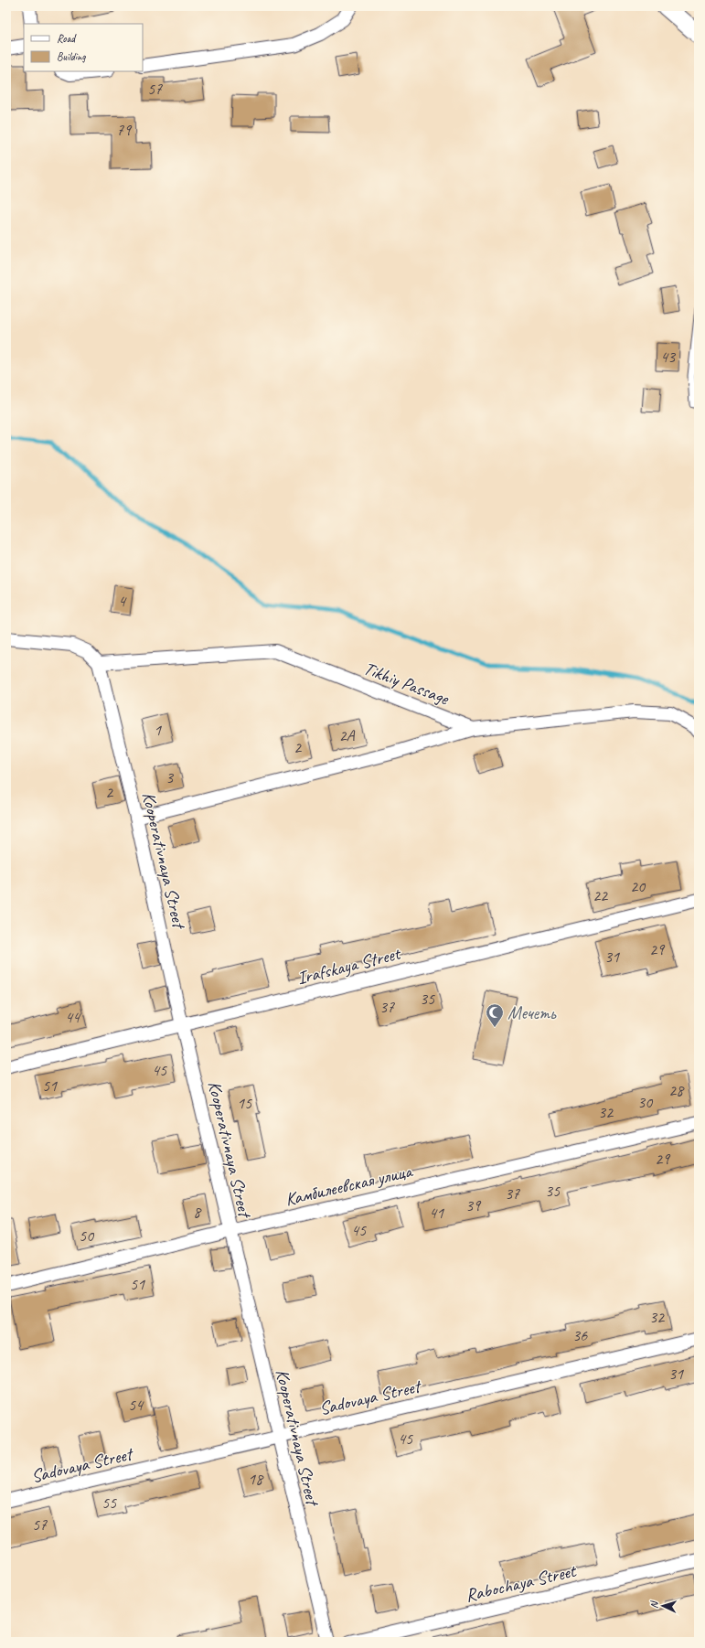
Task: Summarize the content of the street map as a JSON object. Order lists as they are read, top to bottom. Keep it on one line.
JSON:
{"streets":{"street":["Tikhiy Passage","Kooperativnaya Street","Irafskaya Street","Камбилеевская улица","Sadovaya Street","Rabochaya Street"]},"crossings":[["Tikhiy Passage","Kooperativnaya Street"],["Kooperativnaya Street","Irafskaya Street"],["Kooperativnaya Street","Камбилеевская улица"],["Kooperativnaya Street","Sadovaya Street"]],"places":{"mosque":["Мечеть"]},"house_numbers":["57","79","43","4","1","2А","2","3","2","20","22","29","31","35","37","44","45","51","28","30","15","32","29","35","37","39","8","41","45","50","51","32","36","31","54","45","18","55","57"],"legend":["Road","Building"],"north":"left"}
